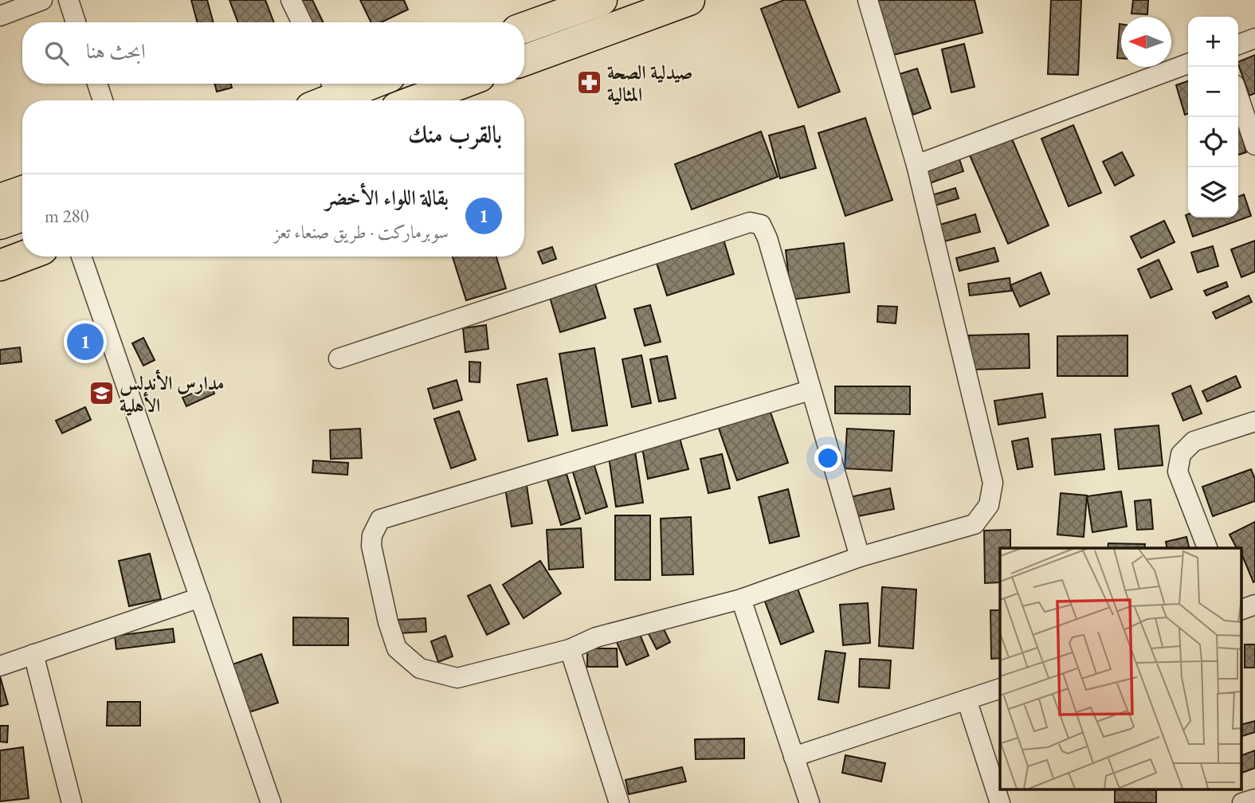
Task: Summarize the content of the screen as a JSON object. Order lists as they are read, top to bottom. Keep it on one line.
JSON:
{"places":{"pharmacy":["صيدلية الصحة المثالية"],"school or university":["مدارس الأندلس الأهلية"]},"north":"left","page":{"map_buttons":["+","−"],"search":"ابحث هنا","heading":"بالقرب منك","list":[{"mark":"1","name":"بقالة اللواء الأخضر","note":"سوبرماركت · طريق صنعاء تعز","value":"280 m"}],"pins":"1"}}
